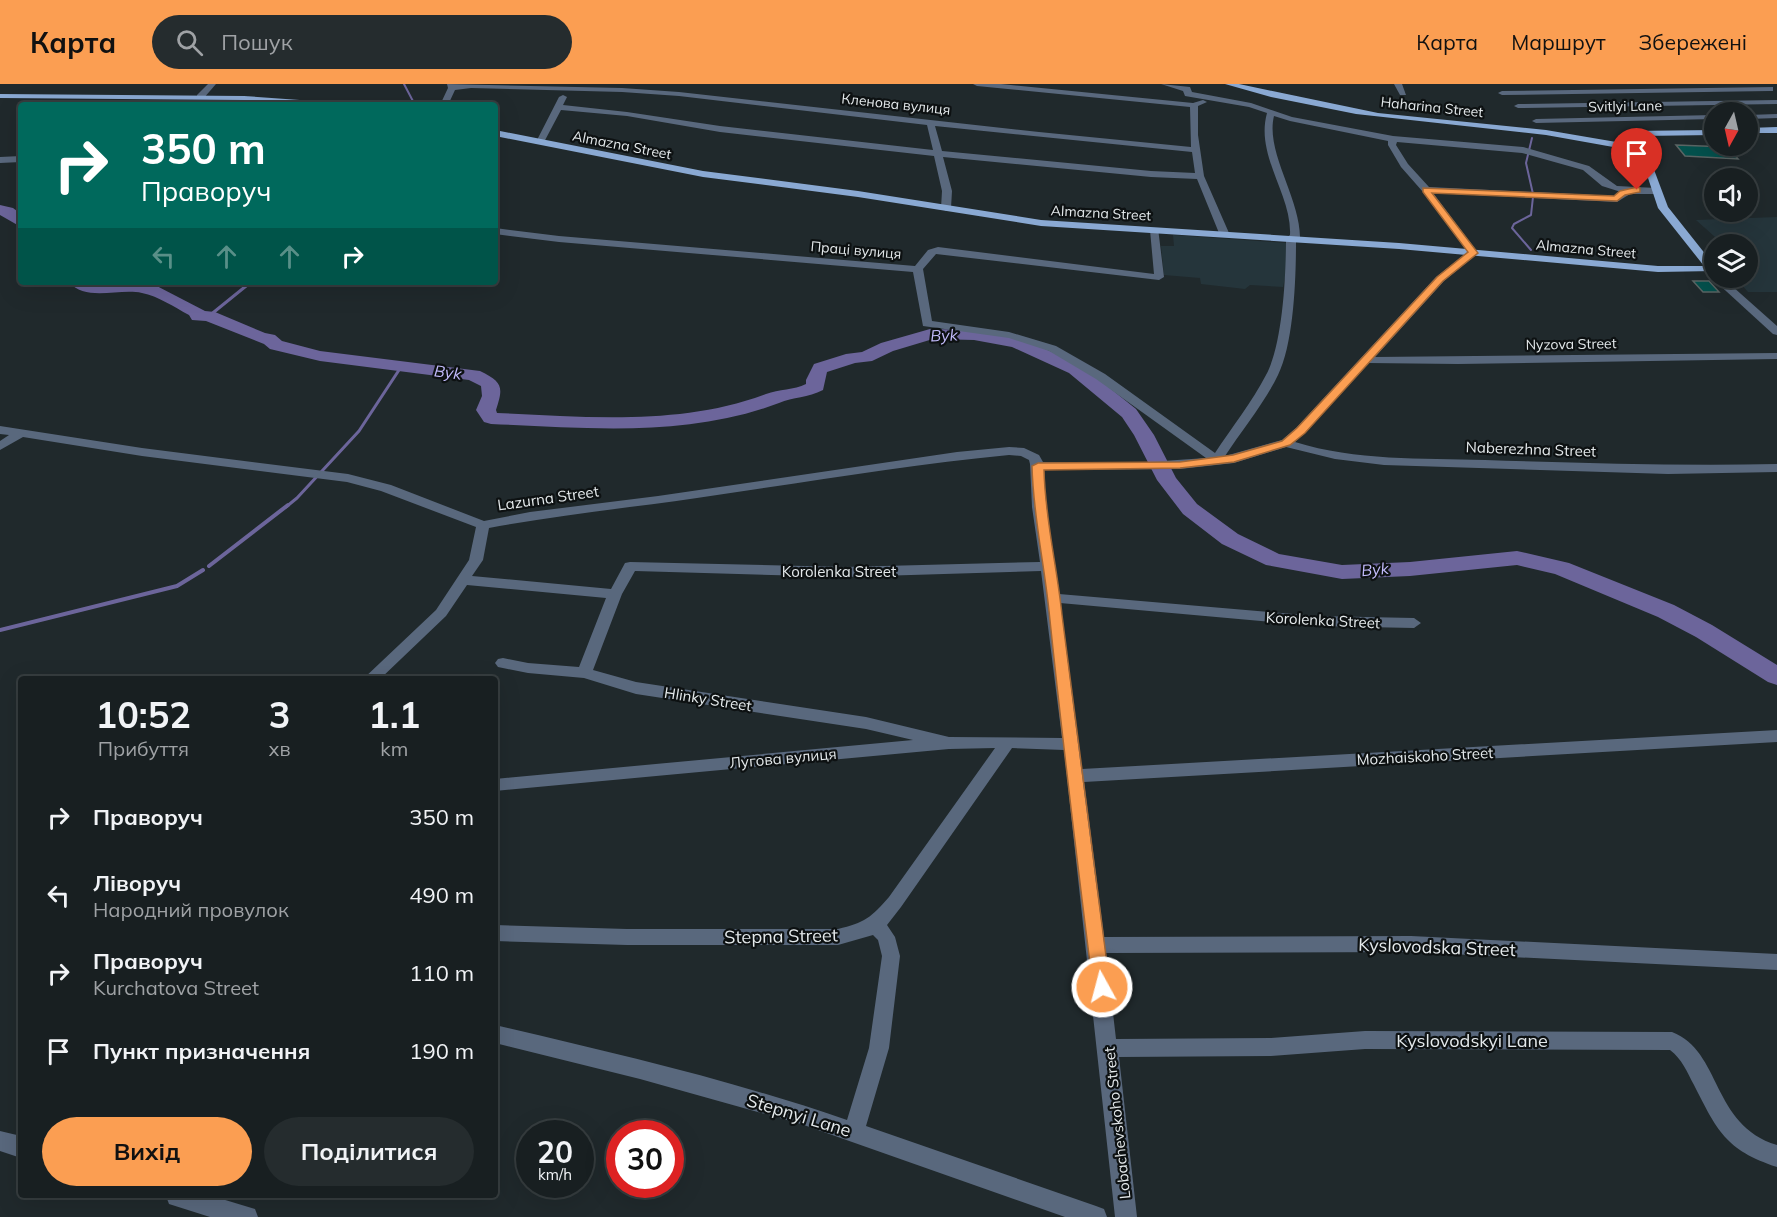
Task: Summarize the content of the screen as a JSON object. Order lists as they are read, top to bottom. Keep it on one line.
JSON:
{"streets":{"main road":["Haharina Street","Almazna Street"],"street":["Кленова вулиця","Svitlyi Lane","Праці вулиця","Nyzova Street","Naberezhna Street","Lazurna Street","Korolenka Street","Hlinky Street","Mozhaiskoho Street","Лугова вулиця","Stepna Street","Kyslovodska Street","Kyslovodskyi Lane","Stepnyi Lane","Lobachevskoho Street"]},"crossings":[["Almazna Street","Праці вулиця"],["Naberezhna Street","Lazurna Street"],["Lazurna Street","Lobachevskoho Street"],["Korolenka Street","Lobachevskoho Street"],["Hlinky Street","Лугова вулиця"],["Mozhaiskoho Street","Lobachevskoho Street"],["Лугова вулиця","Lobachevskoho Street"],["Kyslovodska Street","Lobachevskoho Street"],["Kyslovodskyi Lane","Lobachevskoho Street"]],"water":["Byk"],"north":"bottom","page":{"header":"Карта","search":"Пошук","nav":["Карта","Маршрут","Збережені"],"turn":["350 m","Праворуч"],"eta":["10:52","Прибуття","3","хв","1.1","km"],"list":[{"name":"Праворуч","value":"350 m"},{"name":"Ліворуч","note":"Народний провулок","value":"490 m"},{"name":"Праворуч","note":"Kurchatova Street","value":"110 m"},{"name":"Пункт призначення","value":"190 m"}],"buttons":["Вихід","Поділитися"],"speed":"20 km/h","limit":"30"}}
